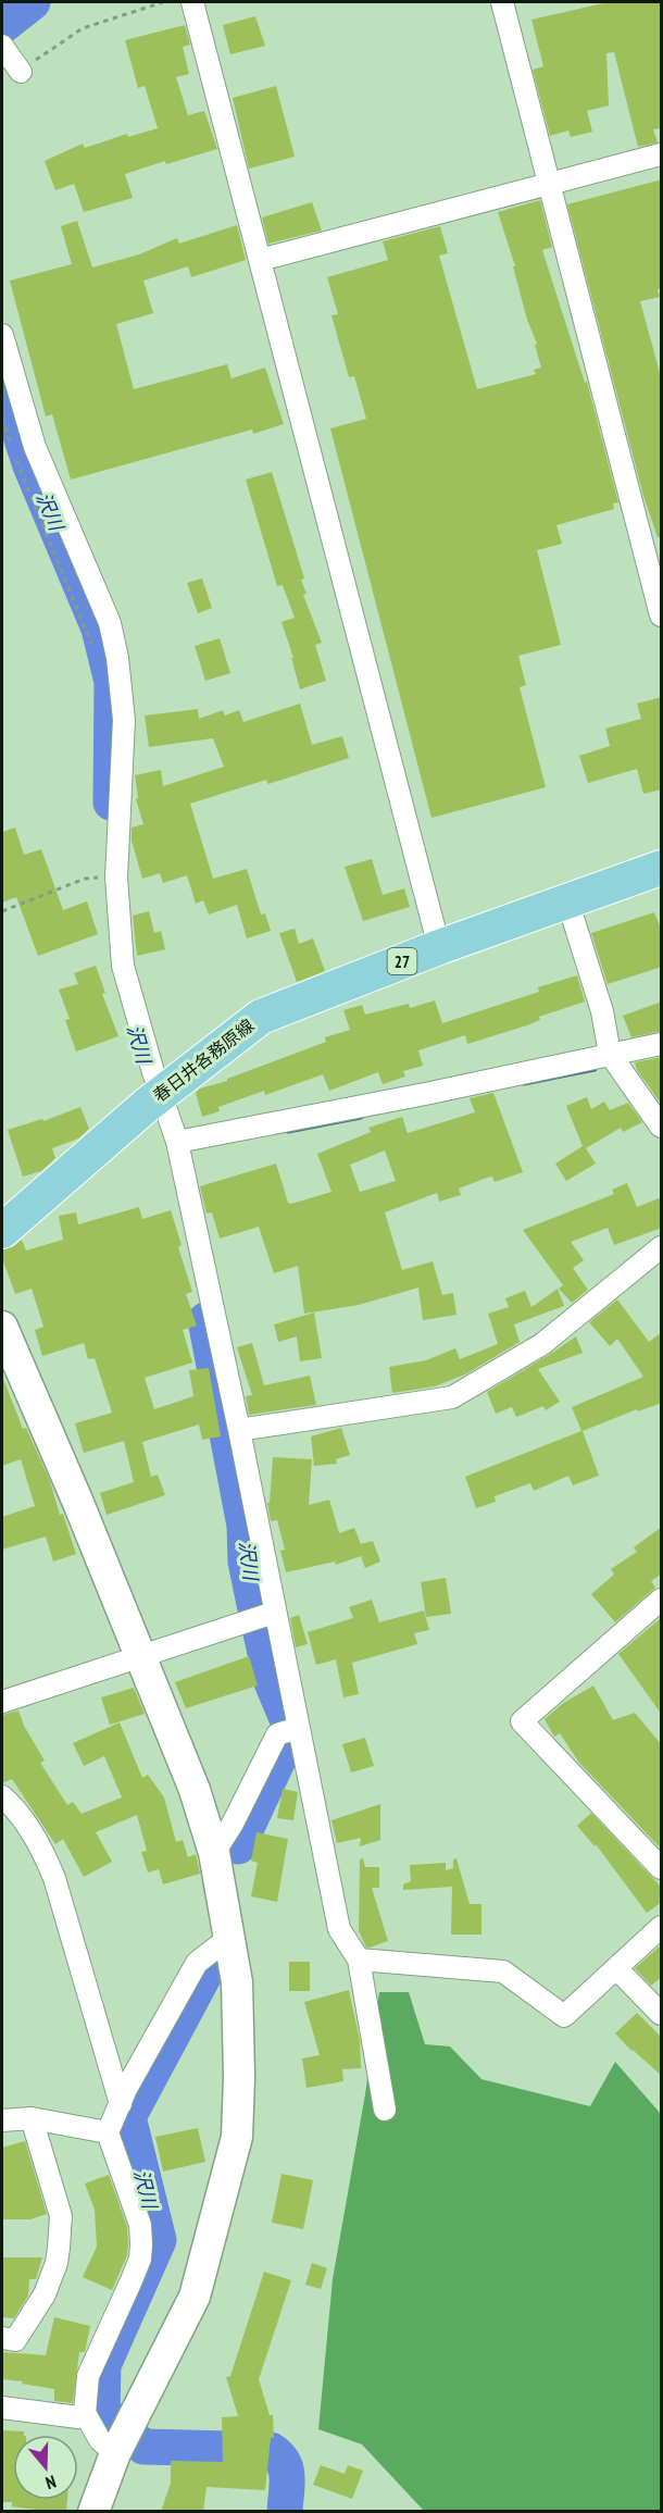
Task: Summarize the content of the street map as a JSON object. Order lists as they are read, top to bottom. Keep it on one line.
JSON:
{"streets":{"main road":["27","春日井各務原線"]},"water":["沢川"],"north":"bottom"}
